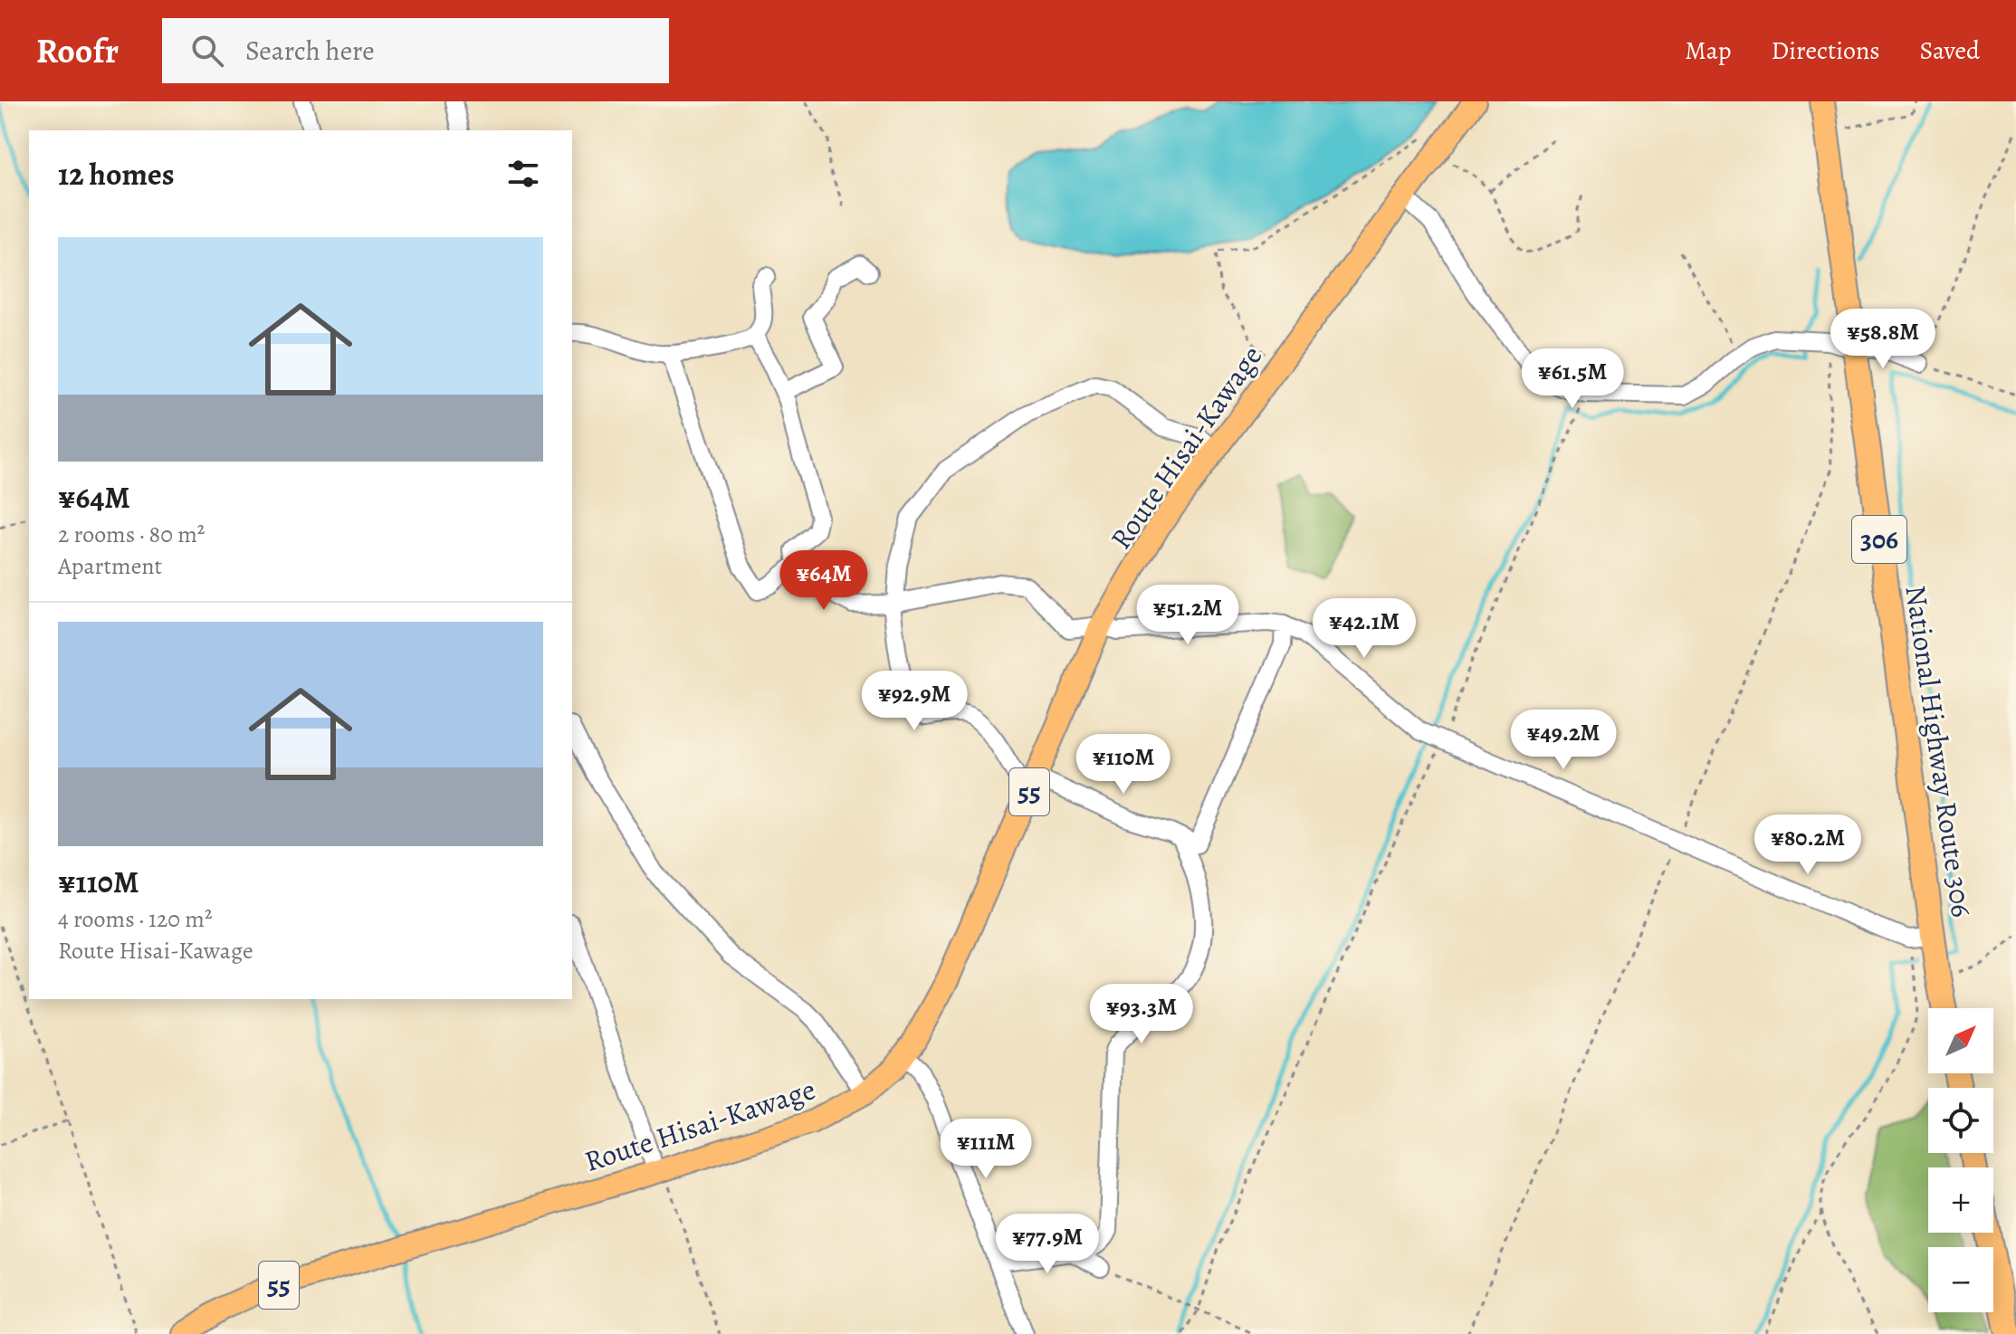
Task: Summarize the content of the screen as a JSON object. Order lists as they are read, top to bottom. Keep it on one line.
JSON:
{"streets":{"highway":["306","National Highway Route 306"],"main road":["Route Hisai-Kawage","55"]},"north":"top right","page":{"header":"Roofr","search":"Search here","nav":["Map","Directions","Saved"],"heading":"12 homes","list":[{"name":"¥64M","note":"2 rooms · 80 m² · Apartment"},{"name":"¥110M","note":"4 rooms · 120 m² · Route Hisai-Kawage"}],"price":["¥58.8M","¥61.5M","¥64M","¥51.2M","¥42.1M","¥92.9M","¥49.2M","¥110M","¥80.2M","¥93.3M","¥111M","¥77.9M"],"map_buttons":["+","−"]}}
